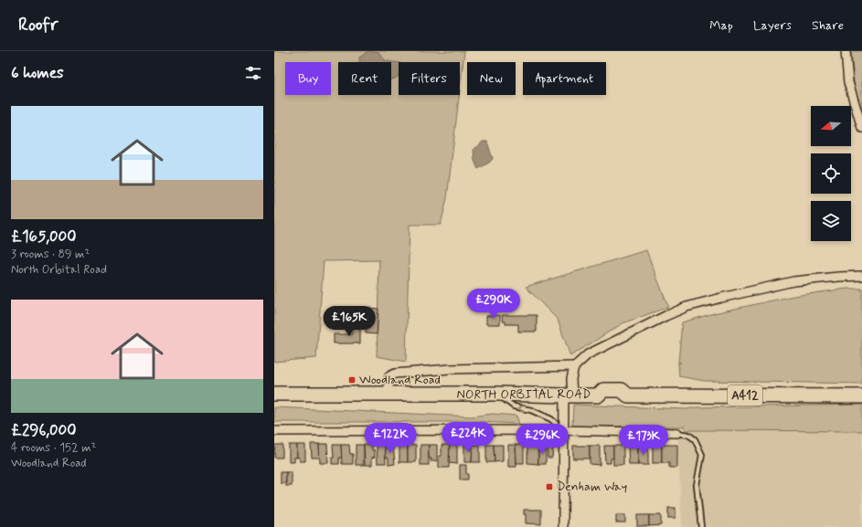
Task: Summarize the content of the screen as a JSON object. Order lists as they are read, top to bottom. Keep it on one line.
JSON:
{"streets":{"main road":["NORTH ORBITAL ROAD","A412"]},"places":{"transit":["Woodland Road","Denham Way"]},"north":"left","page":{"header":"Roofr","nav":["Map","Layers","Share"],"heading":"6 homes","chip":["Buy","Rent","Filters","New","Apartment"],"list":[{"name":"£165,000","note":"3 rooms · 89 m² · North Orbital Road"},{"name":"£296,000","note":"4 rooms · 152 m² · Woodland Road"}],"price":["£290K","£165K","£224K","£122K","£296K","£173K"]}}
